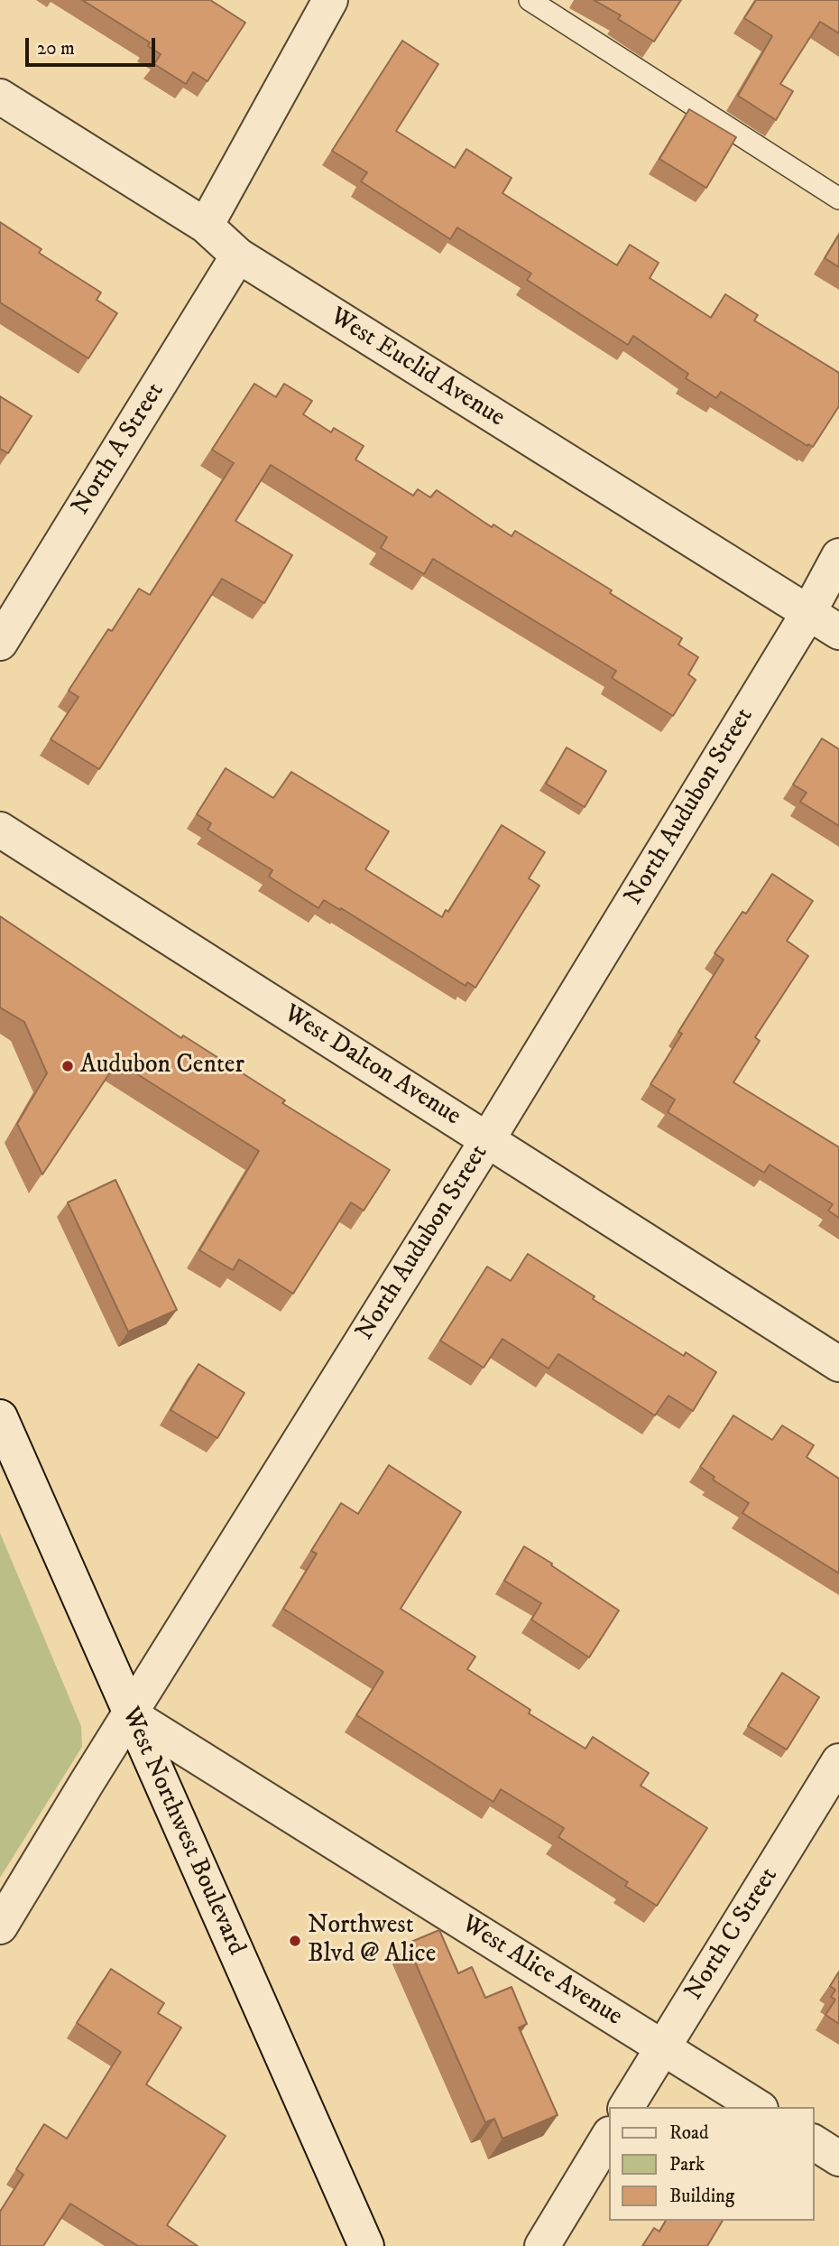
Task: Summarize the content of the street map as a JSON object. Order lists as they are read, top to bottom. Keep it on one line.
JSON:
{"streets":{"street":["West Euclid Avenue","North A Street","North Audubon Street","West Dalton Avenue","West Northwest Boulevard","North C Street","West Alice Avenue"]},"crossings":[["West Euclid Avenue","North A Street"],["West Euclid Avenue","North Audubon Street"],["North Audubon Street","West Dalton Avenue"],["North Audubon Street","West Northwest Boulevard"],["North Audubon Street","West Alice Avenue"],["West Northwest Boulevard","West Alice Avenue"],["North C Street","West Alice Avenue"]],"places":["Audubon Center","Northwest Blvd @ Alice"],"legend":["Road","Park","Building"],"scale_bar":"20 m"}
